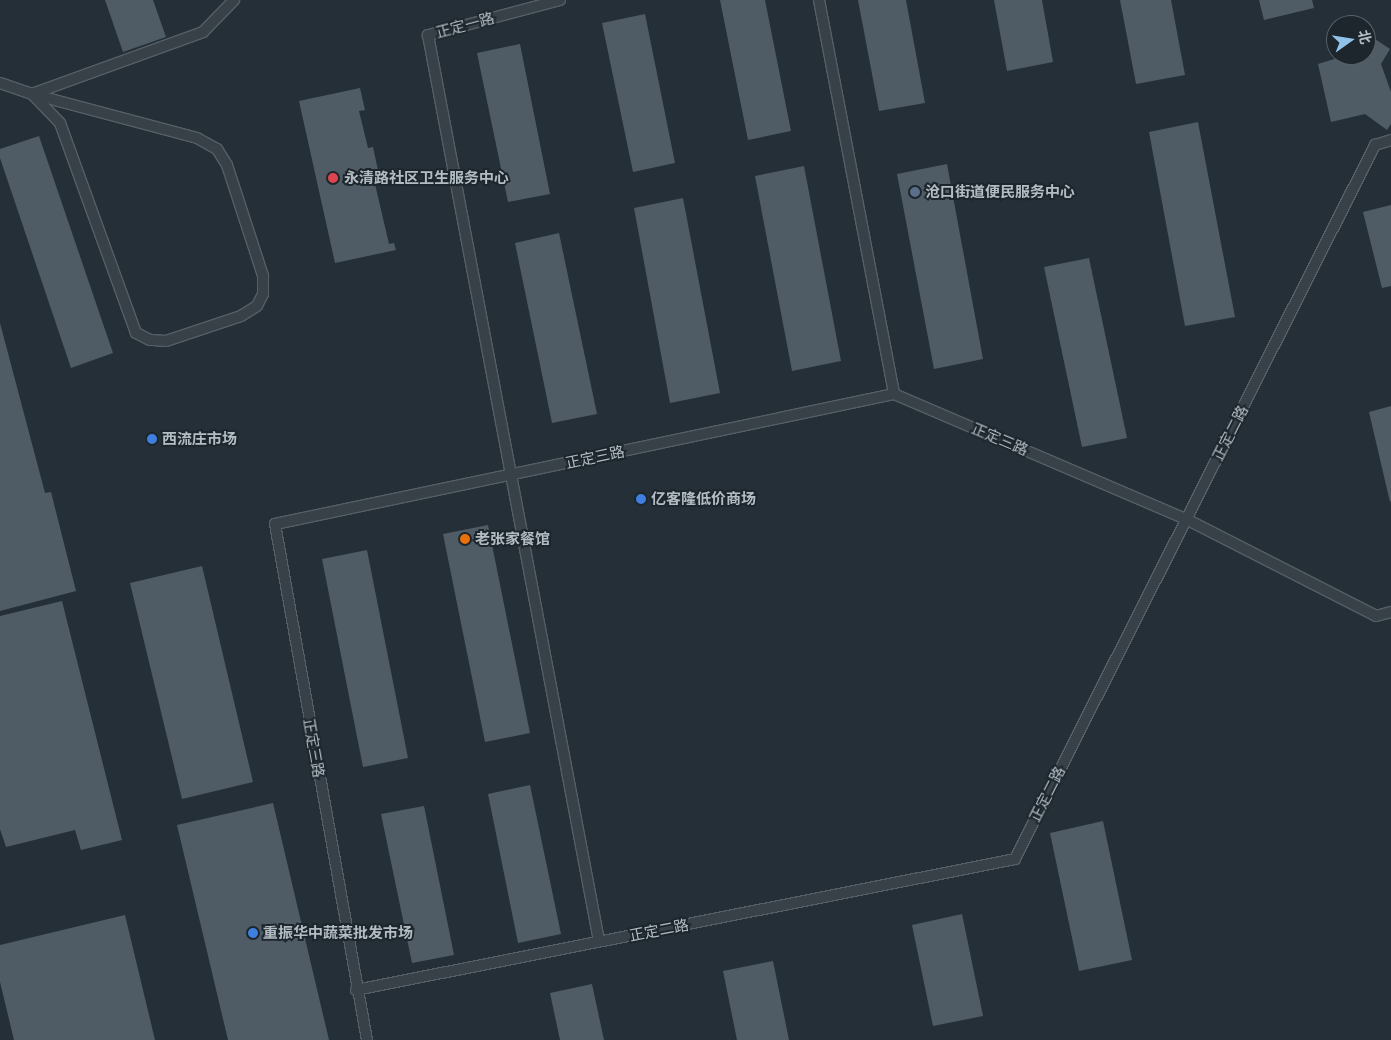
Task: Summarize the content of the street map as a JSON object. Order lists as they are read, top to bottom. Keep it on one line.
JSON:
{"streets":{"lane":["正定一路","正定二路","正定三路"]},"crossings":[["正定一路","正定三路"],["正定二路","正定三路"]],"places":["永清路社区卫生服务中心","沧口街道便民服务中心","西流庄市场","亿客隆低价商场","老张家餐馆","重振华中蔬菜批发市场"],"north":"right"}
